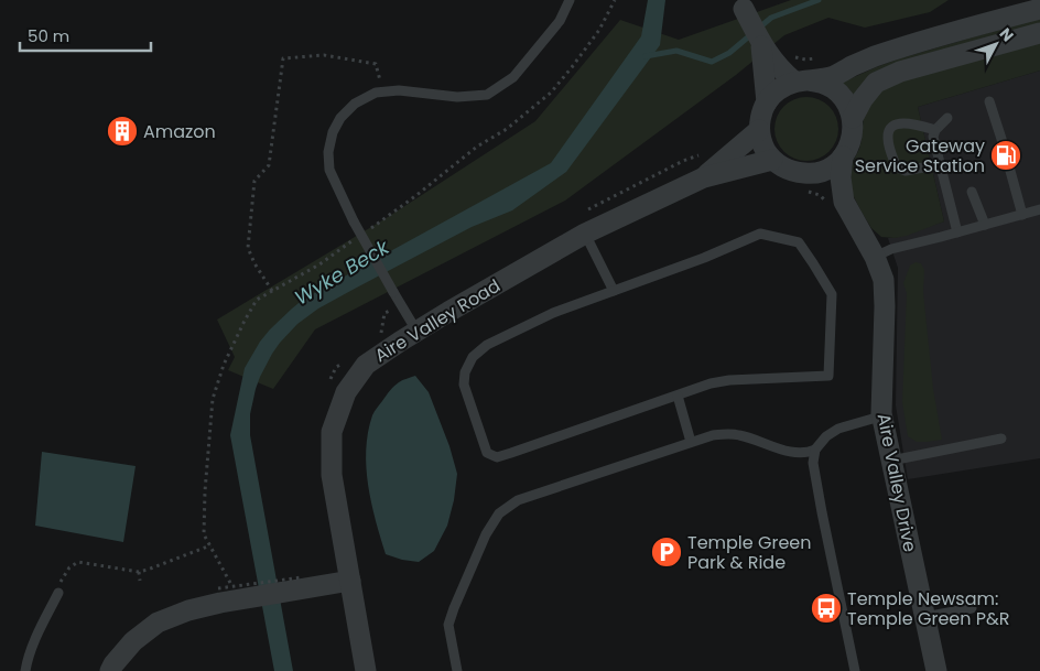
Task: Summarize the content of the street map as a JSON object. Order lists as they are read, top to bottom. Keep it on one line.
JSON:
{"streets":{"street":["Aire Valley Road","Aire Valley Drive"]},"crossings":[["Aire Valley Road","Aire Valley Drive"]],"water":["Wyke Beck"],"places":{"building":["Amazon"],"fuel station":["Gateway Service Station"],"parking":["Temple Green Park & Ride"],"bus stop":["Temple Newsam: Temple Green P&R"]},"scale_bar":"50 m","north":"top right"}
